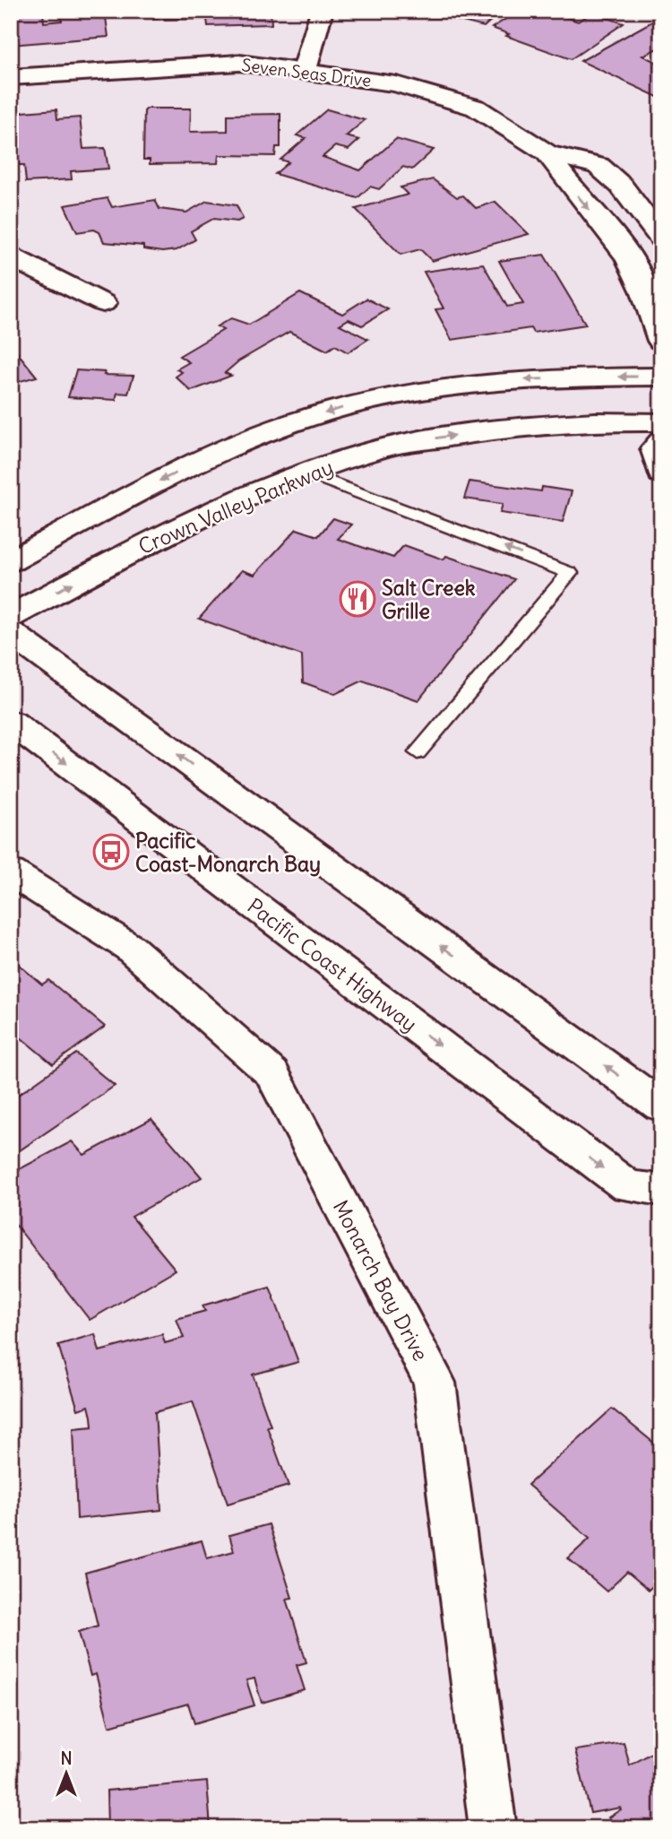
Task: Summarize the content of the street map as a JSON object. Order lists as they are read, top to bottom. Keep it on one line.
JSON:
{"streets":{"main road":["Seven Seas Drive","Crown Valley Parkway","Pacific Coast Highway","Monarch Bay Drive"]},"places":{"restaurant":["Salt Creek Grille"],"bus stop":["Pacific Coast-Monarch Bay"]},"north":"top"}
